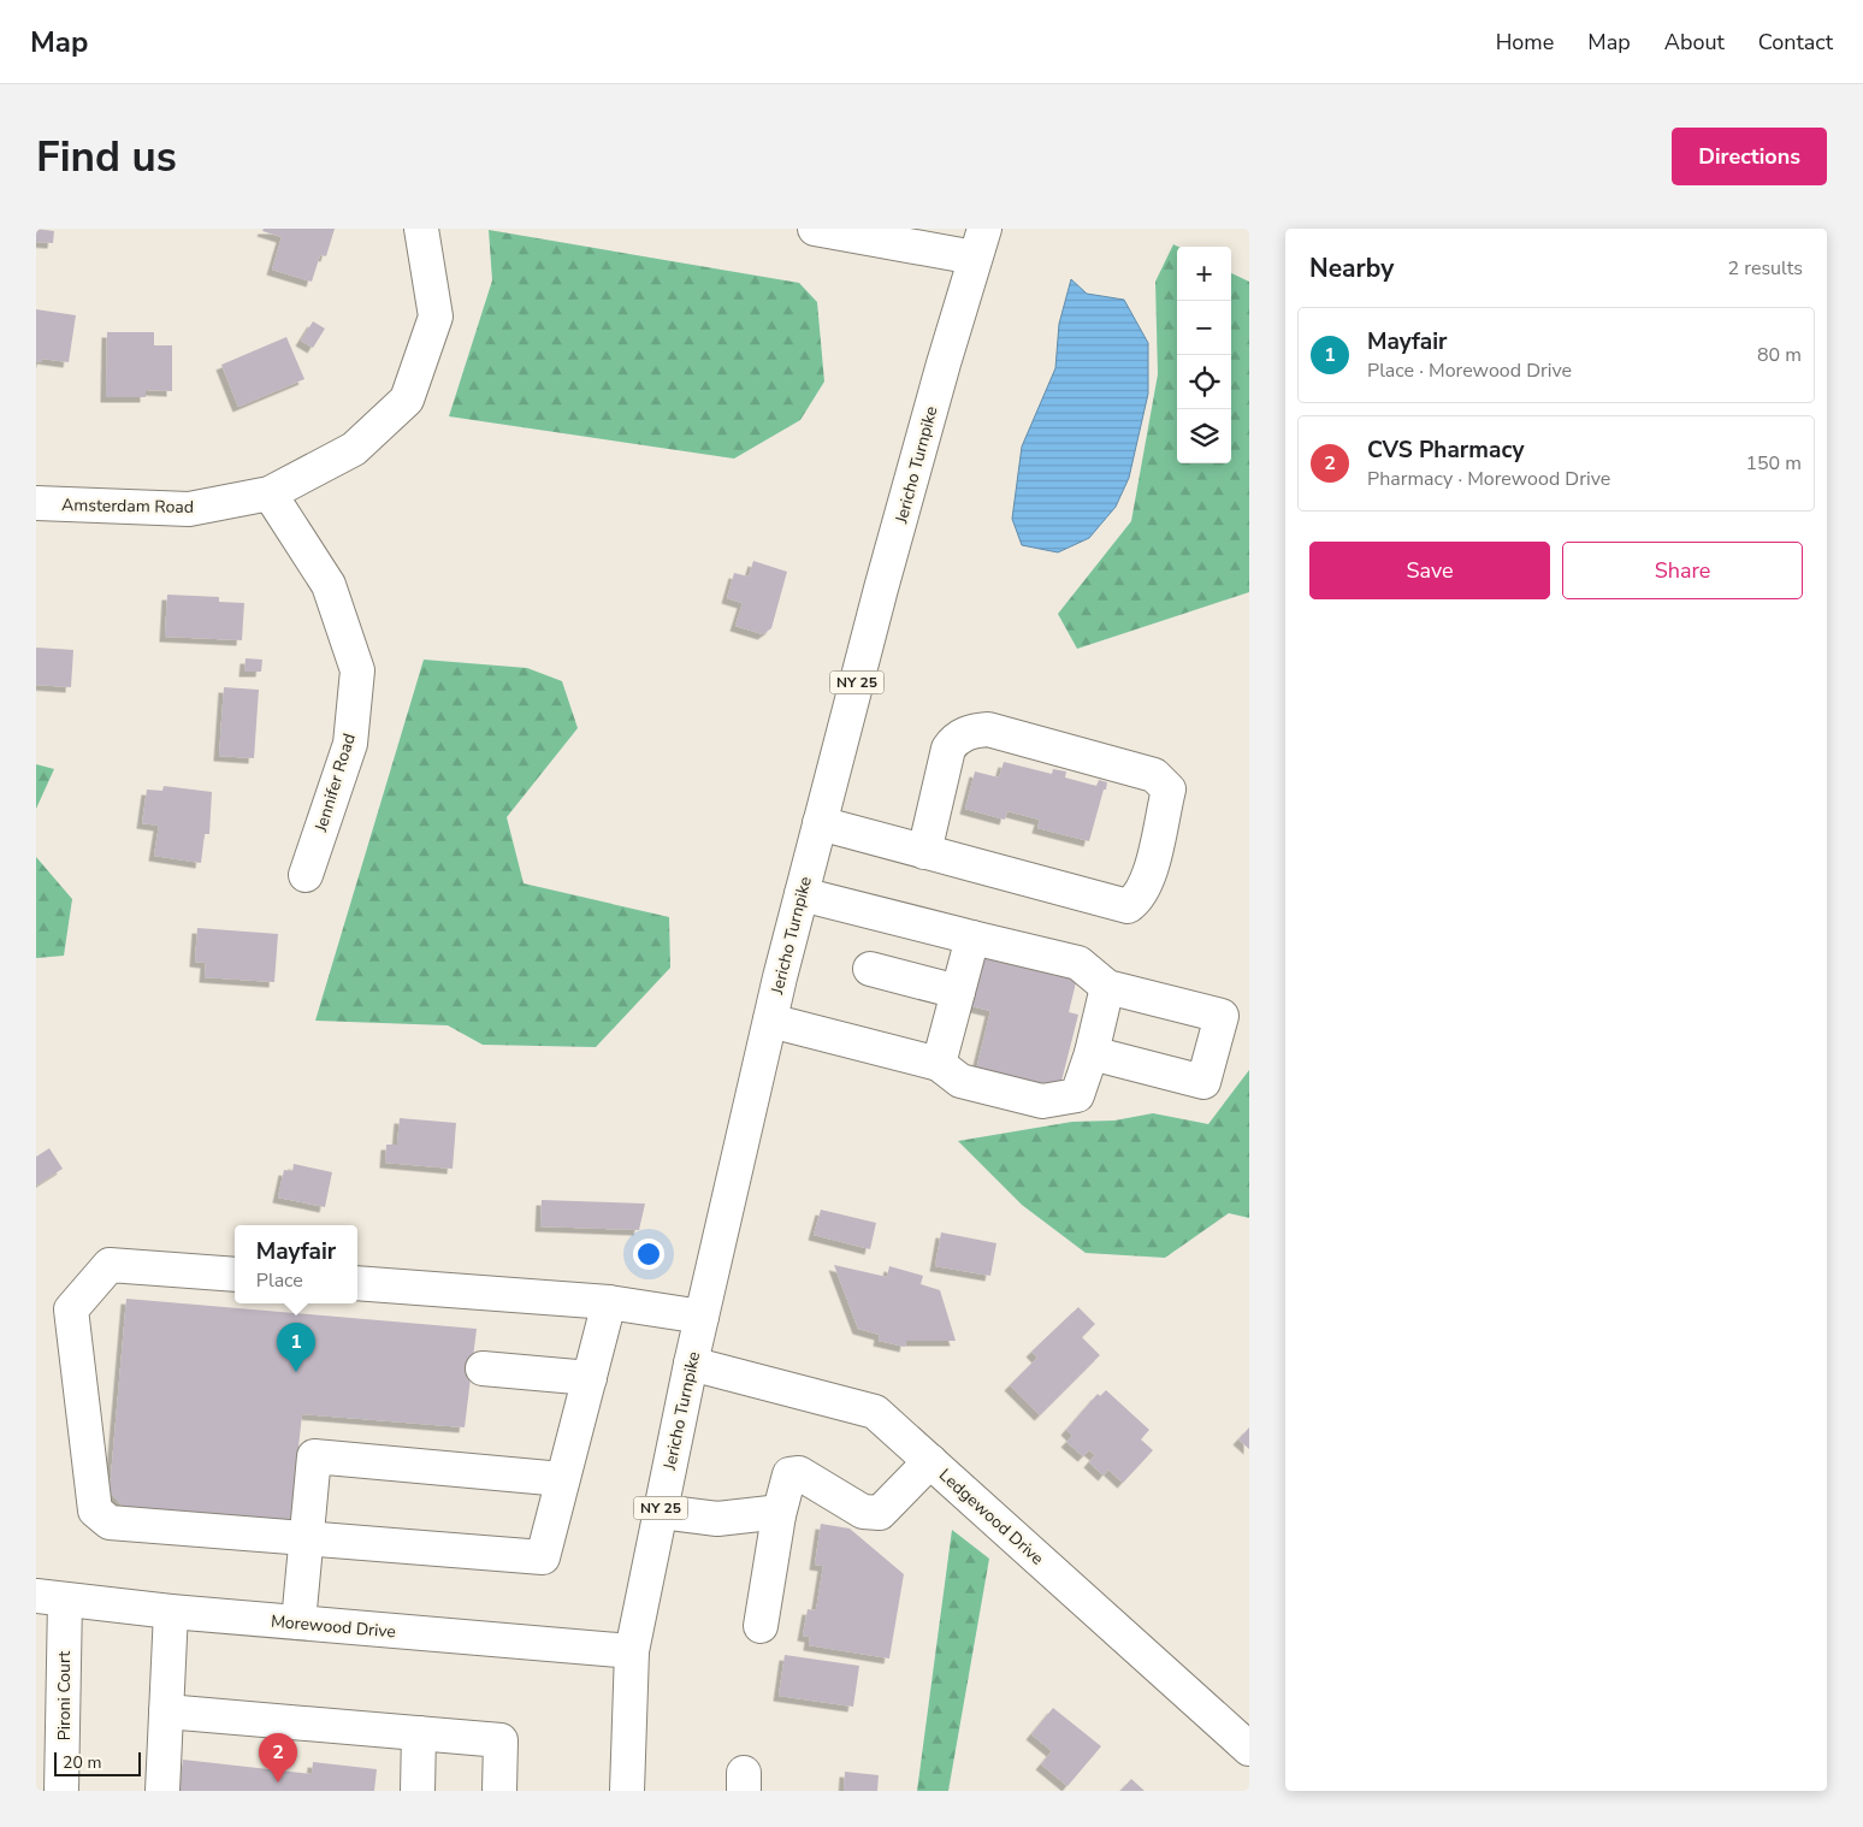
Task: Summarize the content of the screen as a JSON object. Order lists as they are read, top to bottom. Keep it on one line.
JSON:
{"streets":{"street":["Jericho Turnpike","Amsterdam Road","NY 25","Jennifer Road","Ledgewood Drive","Morewood Drive","Pironi Court"]},"crossings":[["Jericho Turnpike","NY 25"],["Jericho Turnpike","Ledgewood Drive"],["Jericho Turnpike","Morewood Drive"],["Amsterdam Road","Jennifer Road"],["NY 25","Morewood Drive"],["Morewood Drive","Pironi Court"]],"scale_bar":"20 m","page":{"header":"Map","nav":["Home","Map","About","Contact"],"buttons":["Directions",["Save","Share"]],"title":"Find us","heading":["Nearby","2 results"],"map_buttons":["+","−"],"list":[{"mark":"1","name":"Mayfair","note":"Place · Morewood Drive","value":"80 m"},{"mark":"2","name":"CVS Pharmacy","note":"Pharmacy · Morewood Drive","value":"150 m"}],"popup":["Mayfair","Place"],"pins":["1","2"],"scale":"20 m"}}
